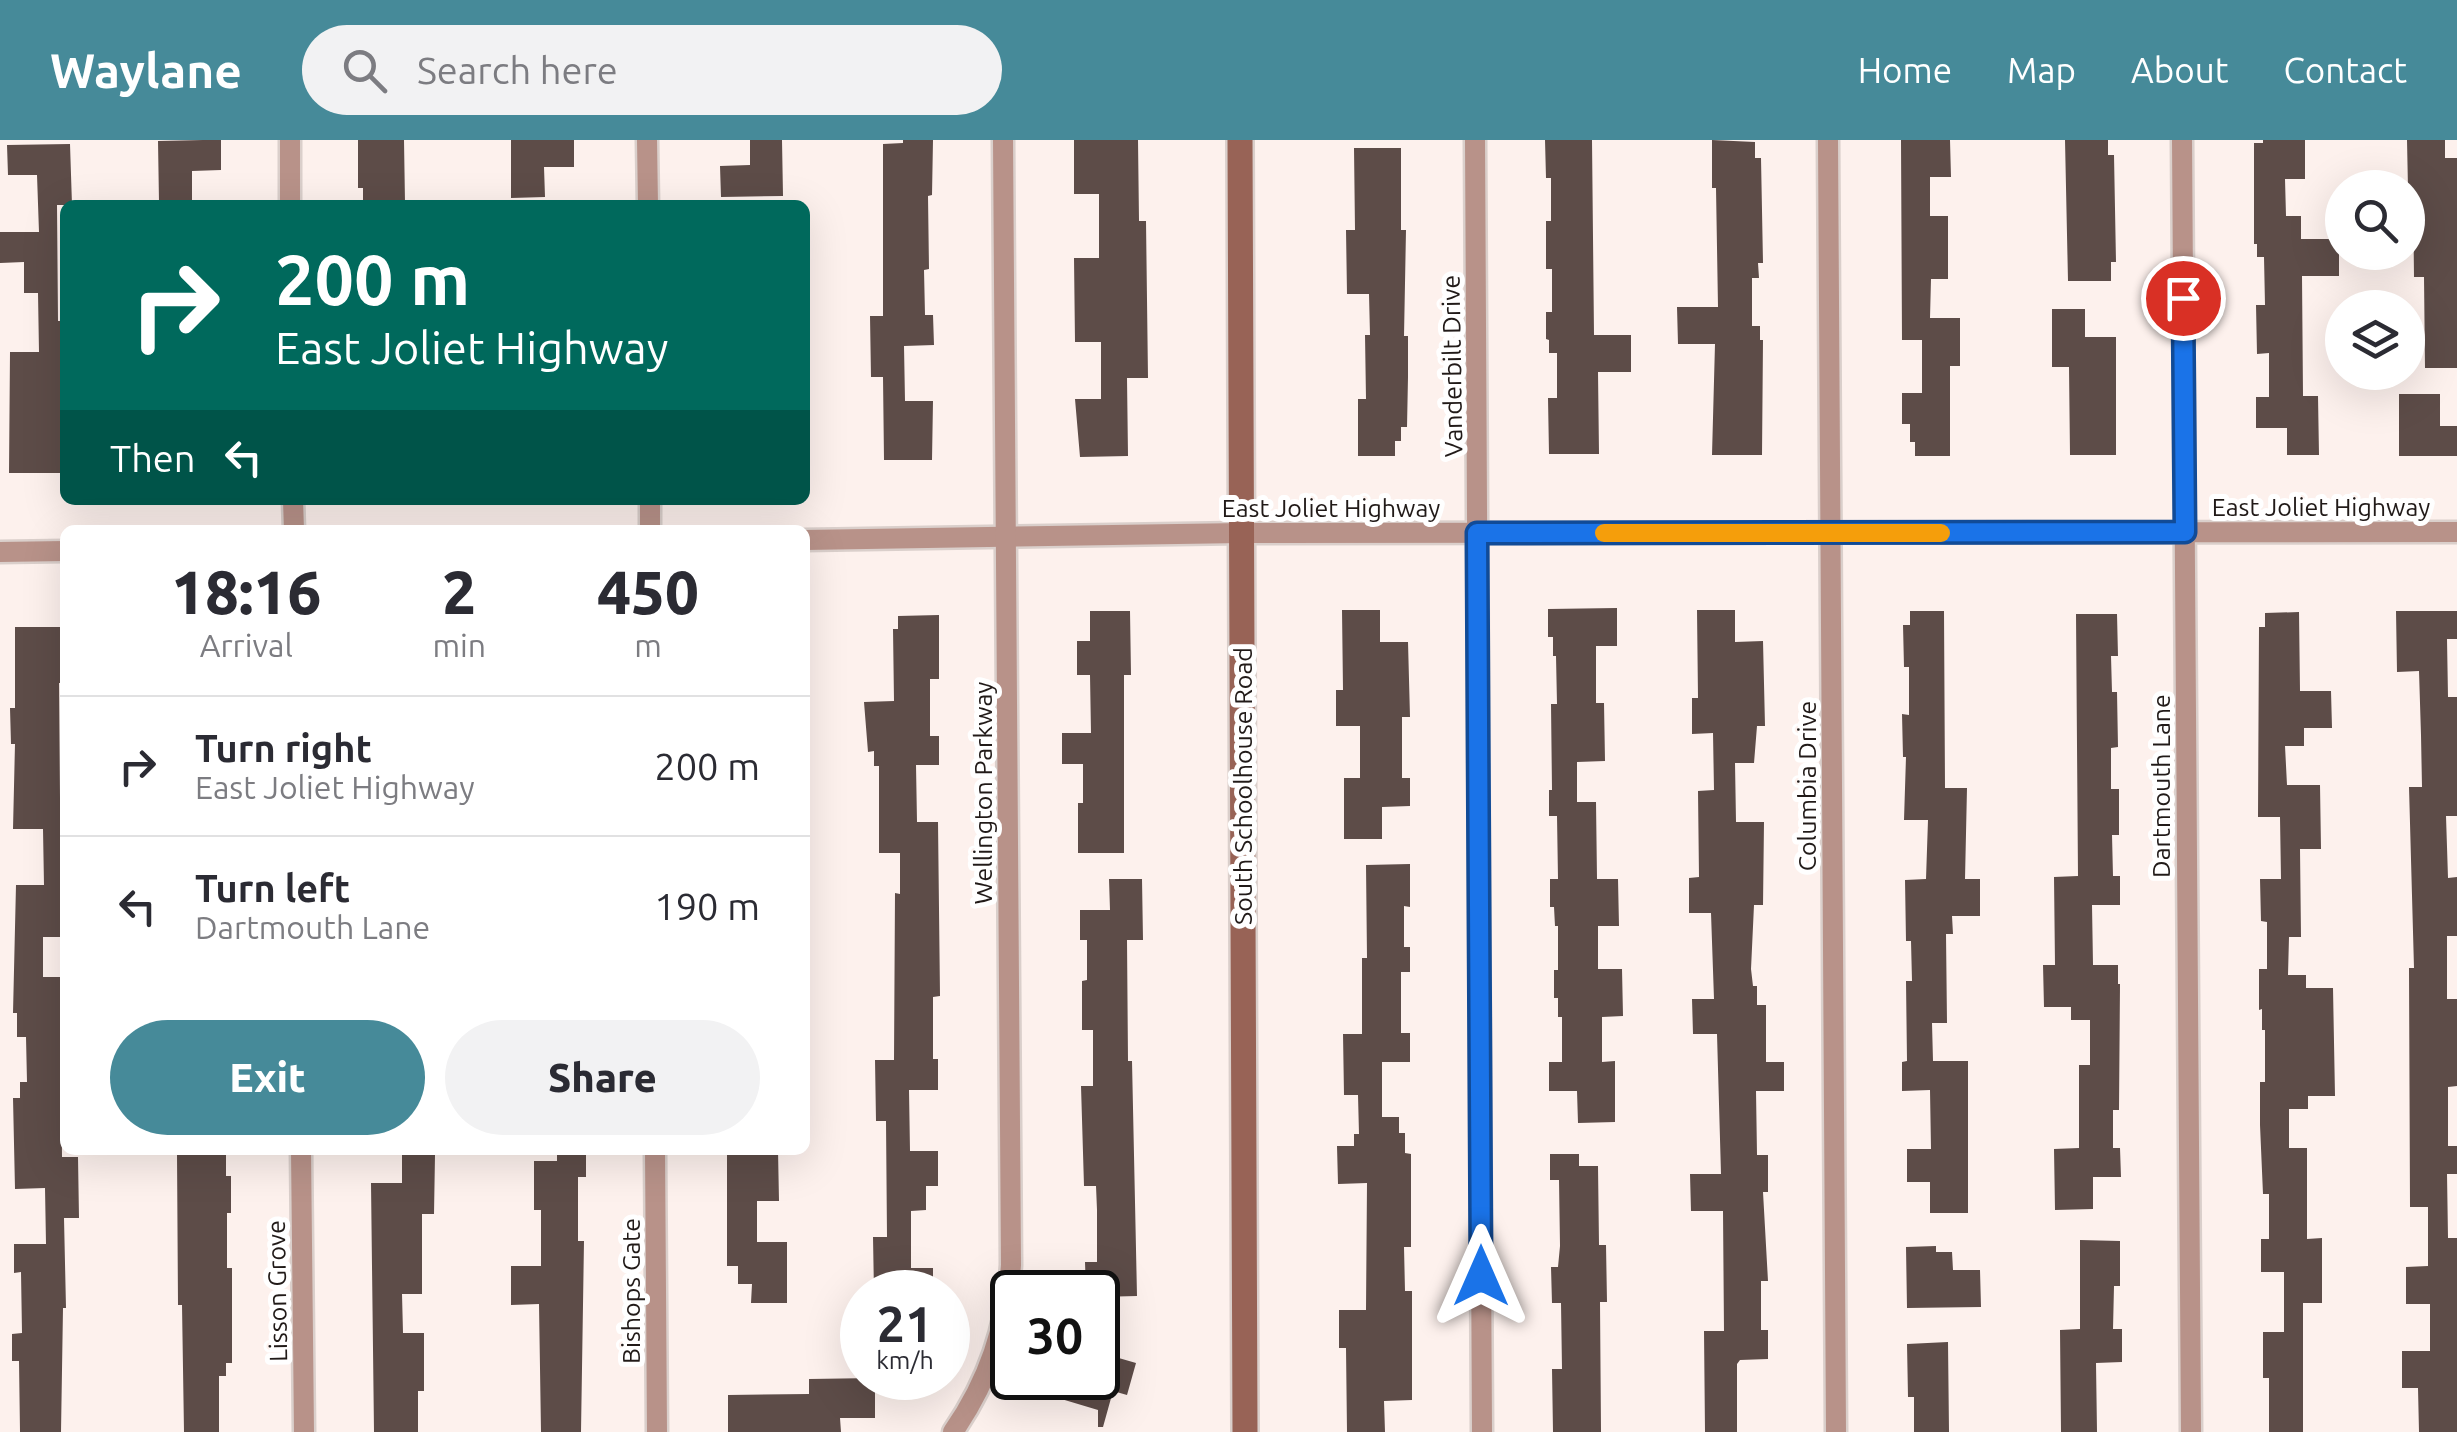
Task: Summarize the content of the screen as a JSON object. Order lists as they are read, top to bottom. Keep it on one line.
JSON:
{"streets":{"street":["Vanderbilt Drive","East Joliet Highway","South Schoolhouse Road","Columbia Drive","Dartmouth Lane","Wellington Parkway","Lisson Grove","Bishops Gate"]},"crossings":[["Vanderbilt Drive","East Joliet Highway"],["East Joliet Highway","South Schoolhouse Road"],["East Joliet Highway","Columbia Drive"],["East Joliet Highway","Dartmouth Lane"],["East Joliet Highway","Wellington Parkway"]],"page":{"header":"Waylane","search":"Search here","nav":["Home","Map","About","Contact"],"turn":["200 m","East Joliet Highway"],"then":"Then","eta":["18:16","Arrival","2","min","450","m"],"list":[{"name":"Turn right","note":"East Joliet Highway","value":"200 m"},{"name":"Turn left","note":"Dartmouth Lane","value":"190 m"}],"buttons":["Exit","Share"],"speed":"21 km/h","limit":"30"}}
